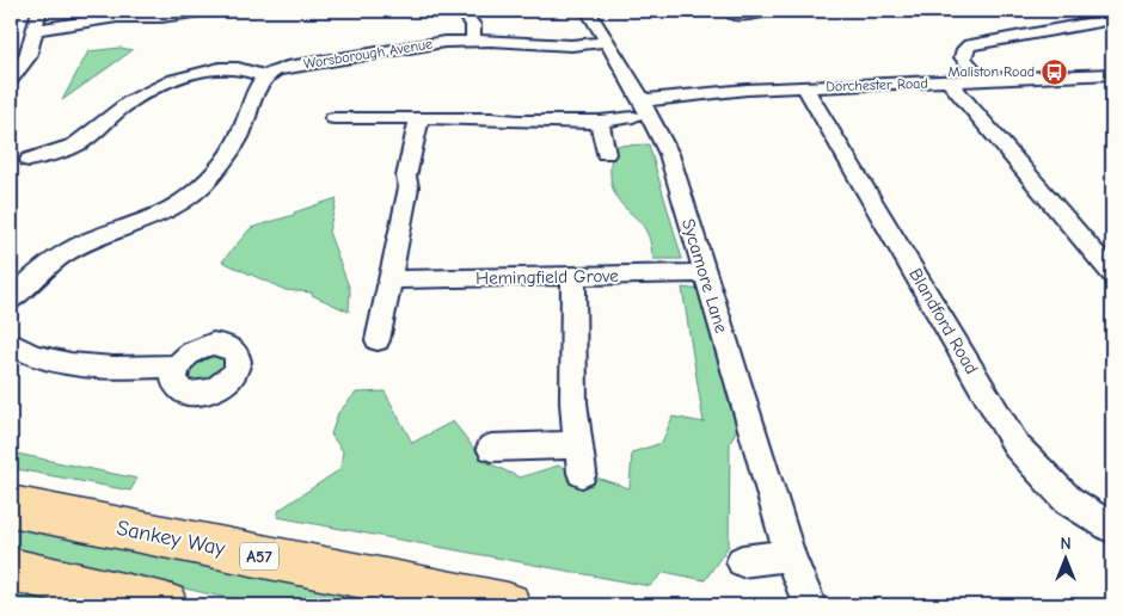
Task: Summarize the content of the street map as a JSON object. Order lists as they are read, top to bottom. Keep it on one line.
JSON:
{"streets":{"highway":["Sankey Way","A57"],"street":["Worsborough Avenue","Dorchester Road","Sycamore Lane","Hemingfield Grove","Blandford Road"]},"crossings":[["Worsborough Avenue","Sycamore Lane"],["Dorchester Road","Sycamore Lane"],["Dorchester Road","Blandford Road"],["Sycamore Lane","Hemingfield Grove"]],"places":{"bus stop":["Maliston Road"]},"north":"top"}
